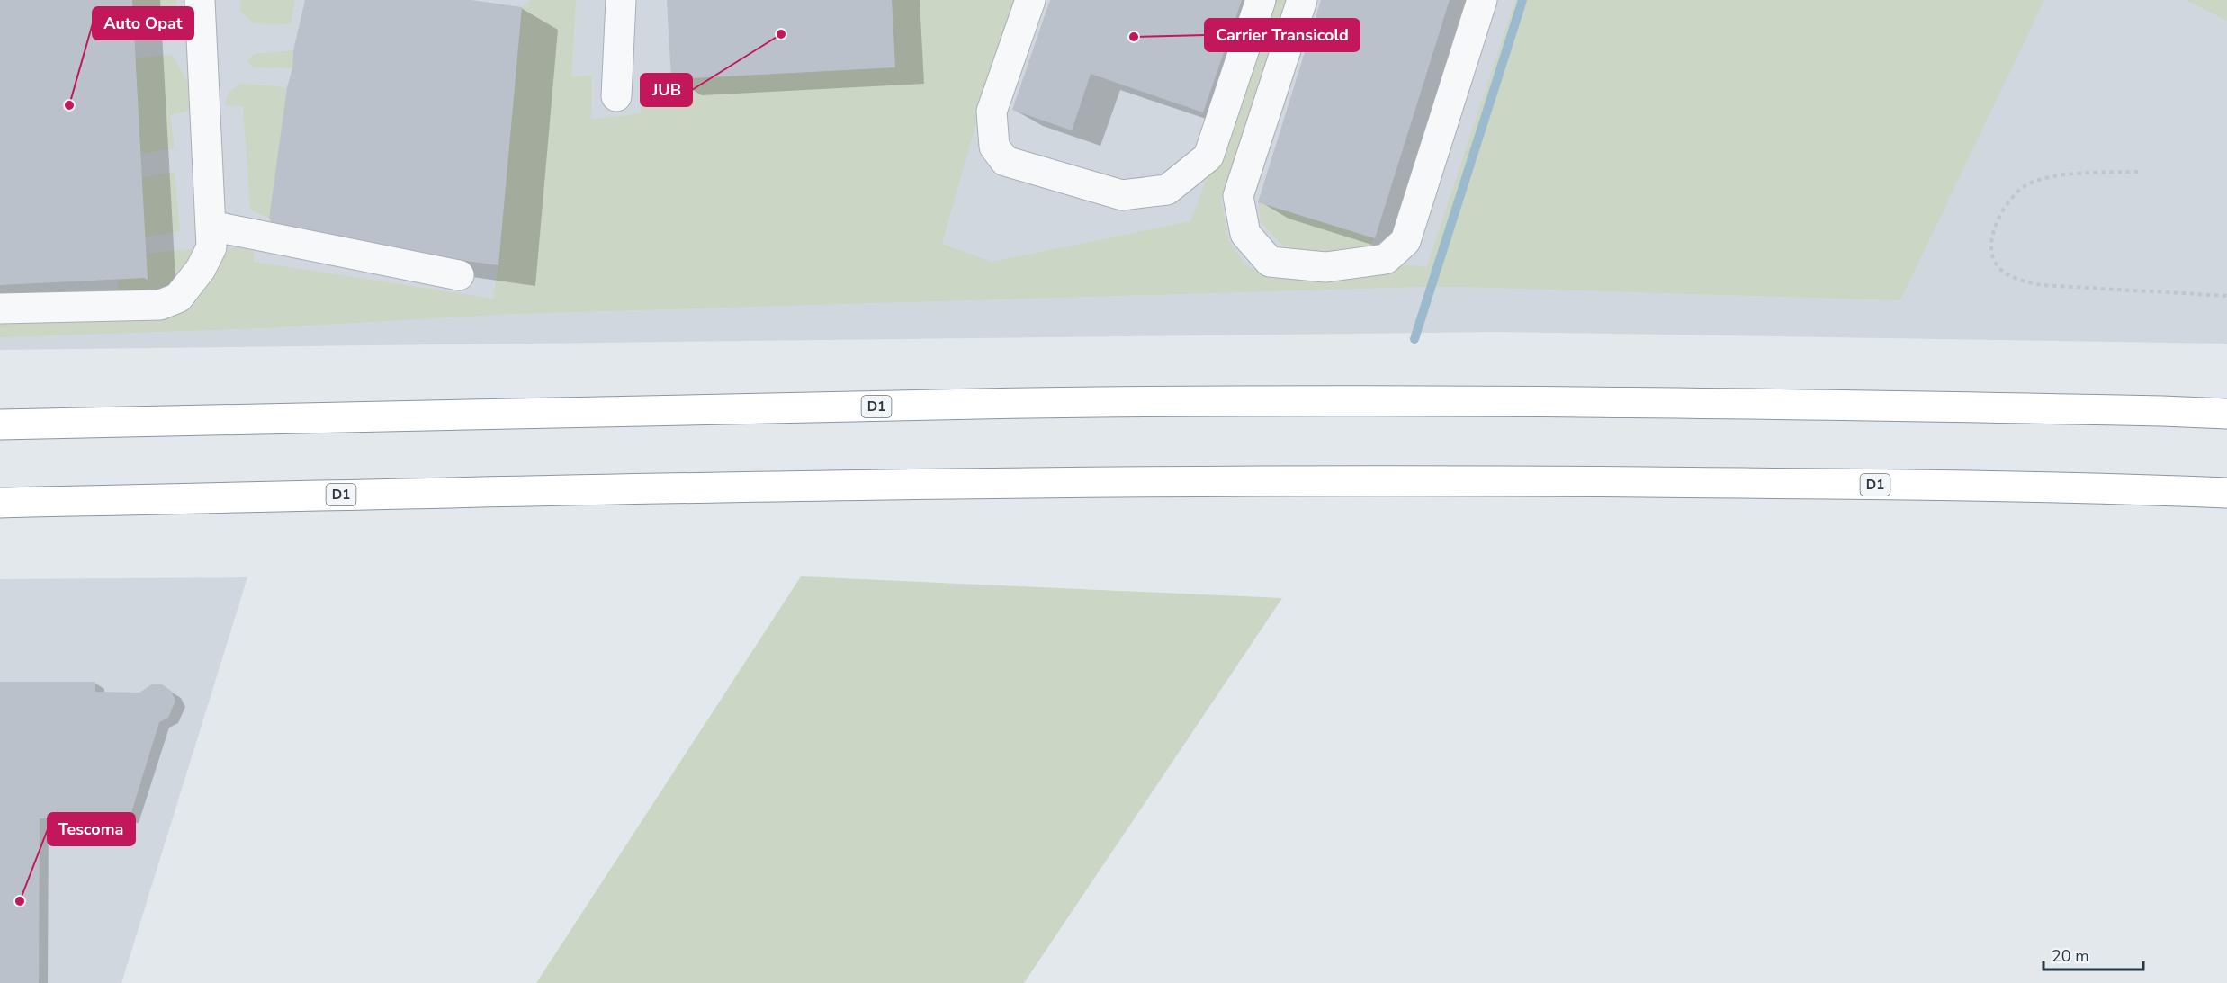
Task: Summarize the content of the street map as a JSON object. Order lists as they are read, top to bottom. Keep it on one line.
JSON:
{"streets":{"highway":["D1"]},"places":["JUB","Carrier Transicold","Auto Opat","Tescoma"],"scale_bar":"20 m"}
